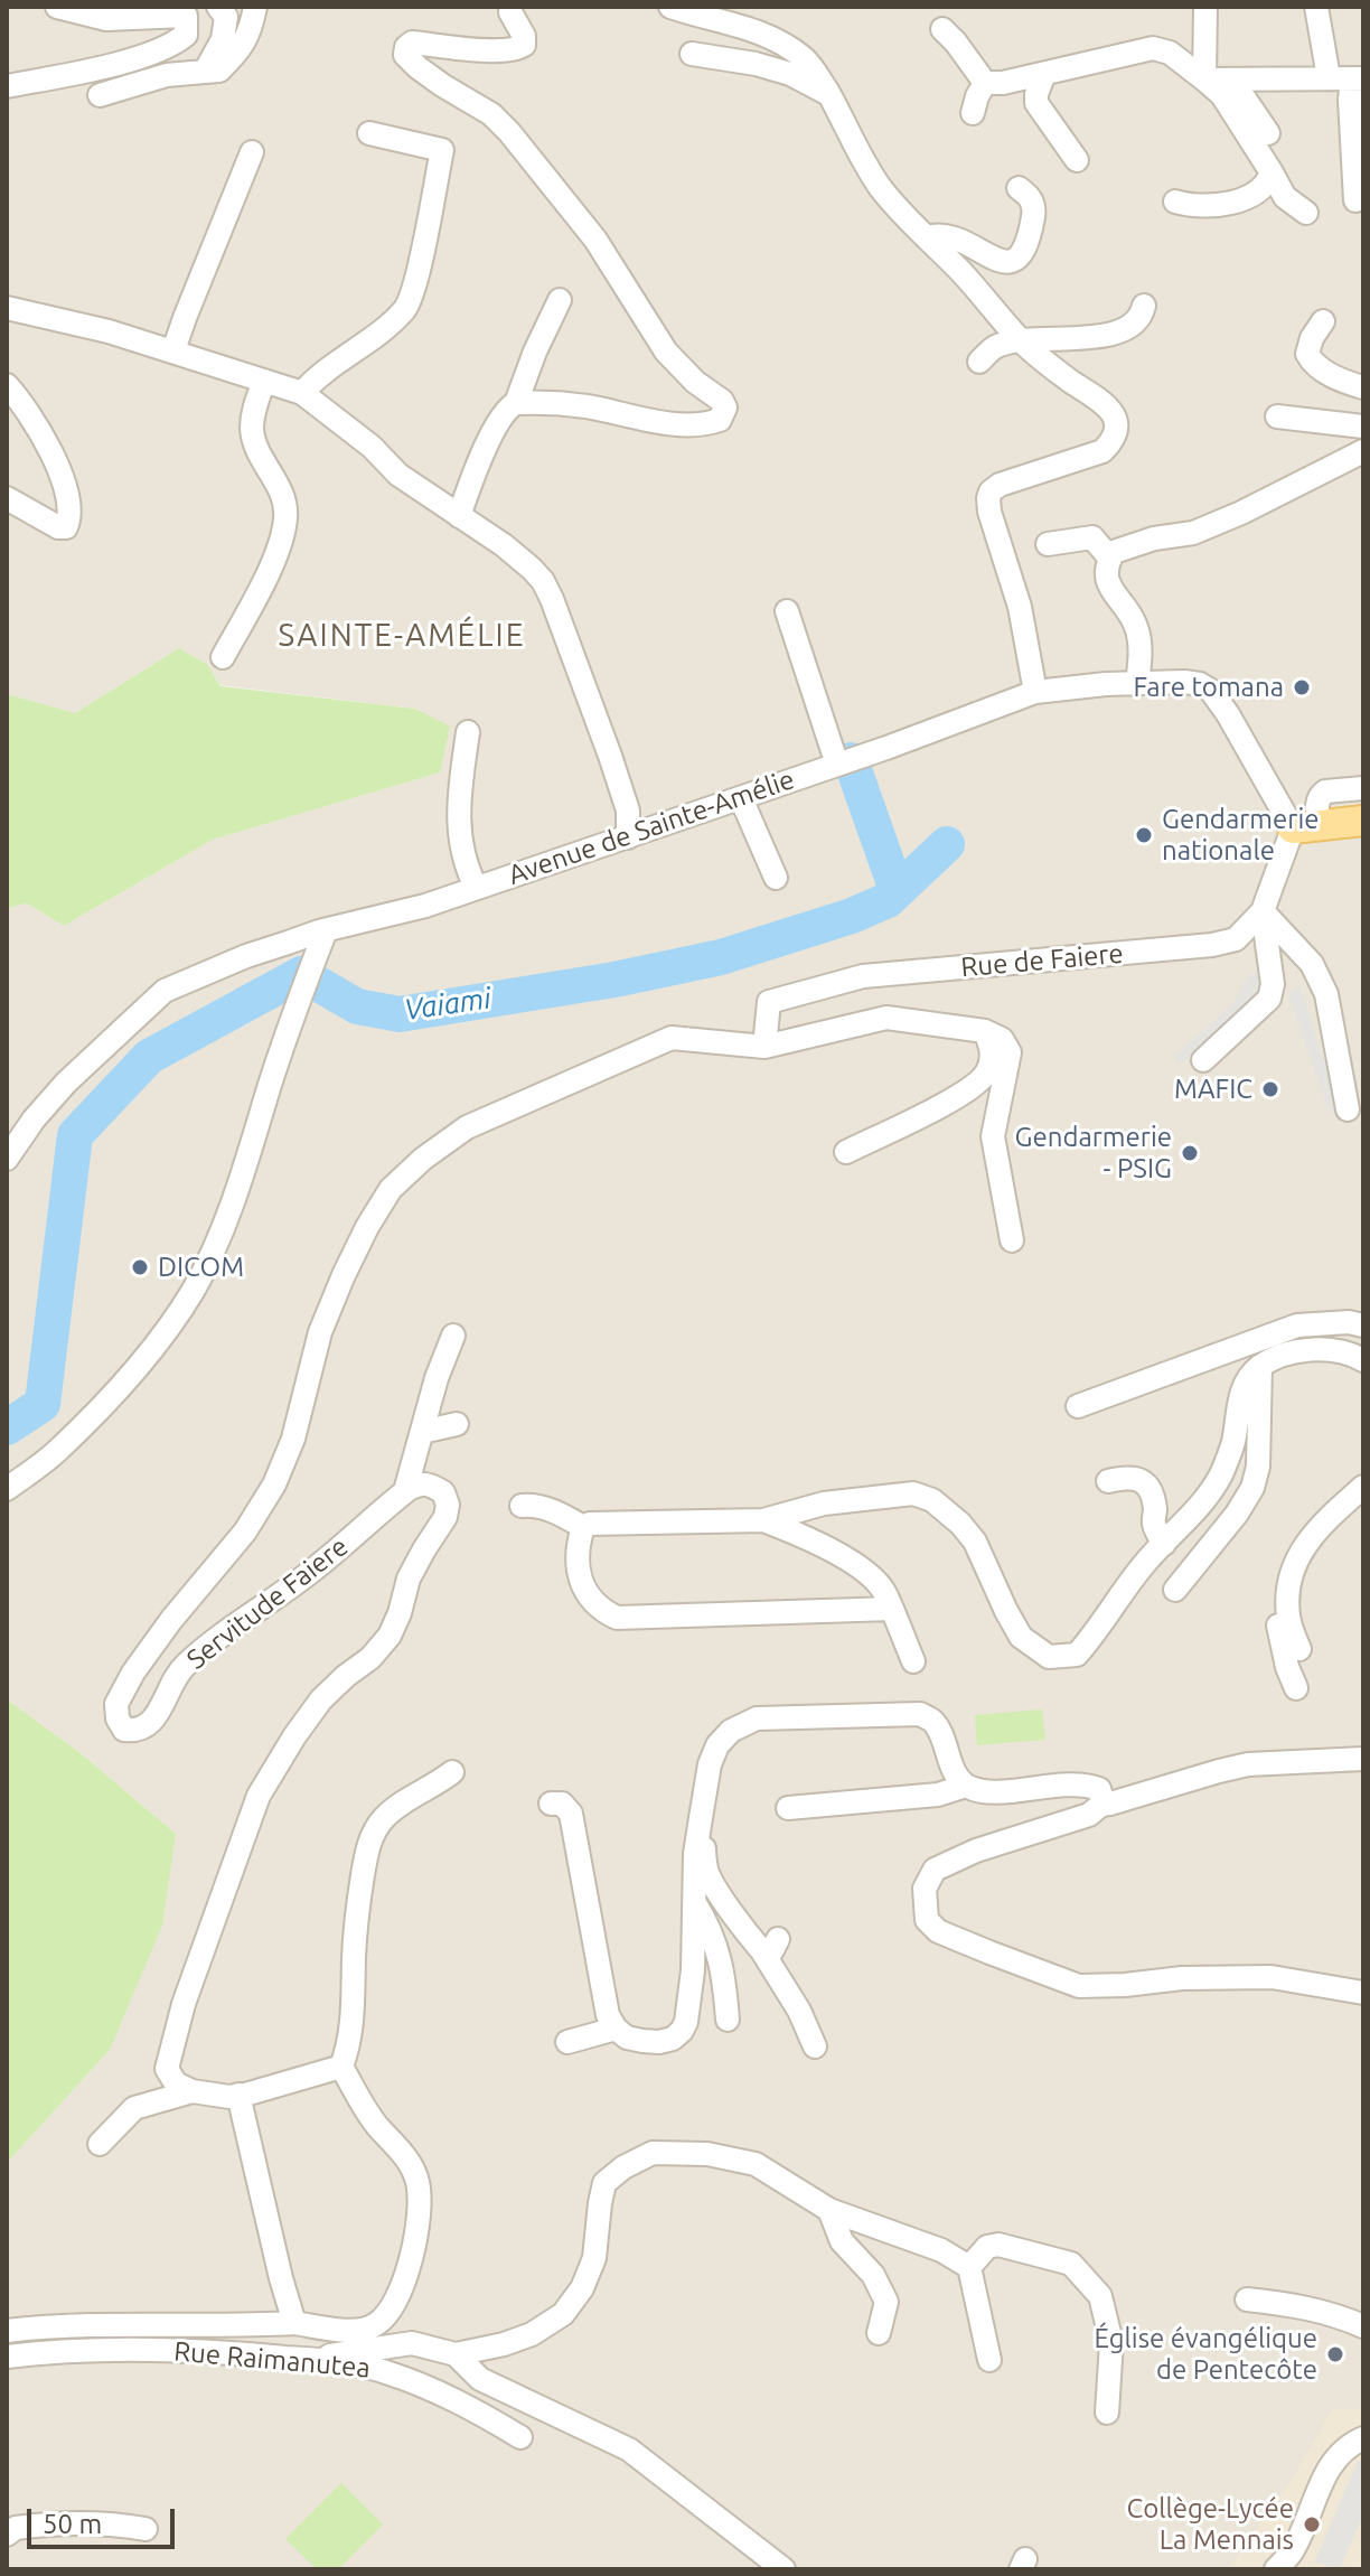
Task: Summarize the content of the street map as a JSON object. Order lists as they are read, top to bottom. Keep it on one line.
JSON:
{"streets":{"street":["Avenue de Sainte-Amélie","Rue de Faiere","Servitude Faiere","Rue Raimanutea"]},"crossings":[["Avenue de Sainte-Amélie","Rue de Faiere"],["Rue de Faiere","Servitude Faiere"]],"districts":["SAINTE-AMÉLIE"],"water":["Vaiami"],"places":["Fare tomana","Gendarmerie nationale","MAFIC","Gendarmerie - PSIG","DICOM","Église évangélique de Pentecôte","Collège-Lycée La Mennais"],"scale_bar":"50 m"}
